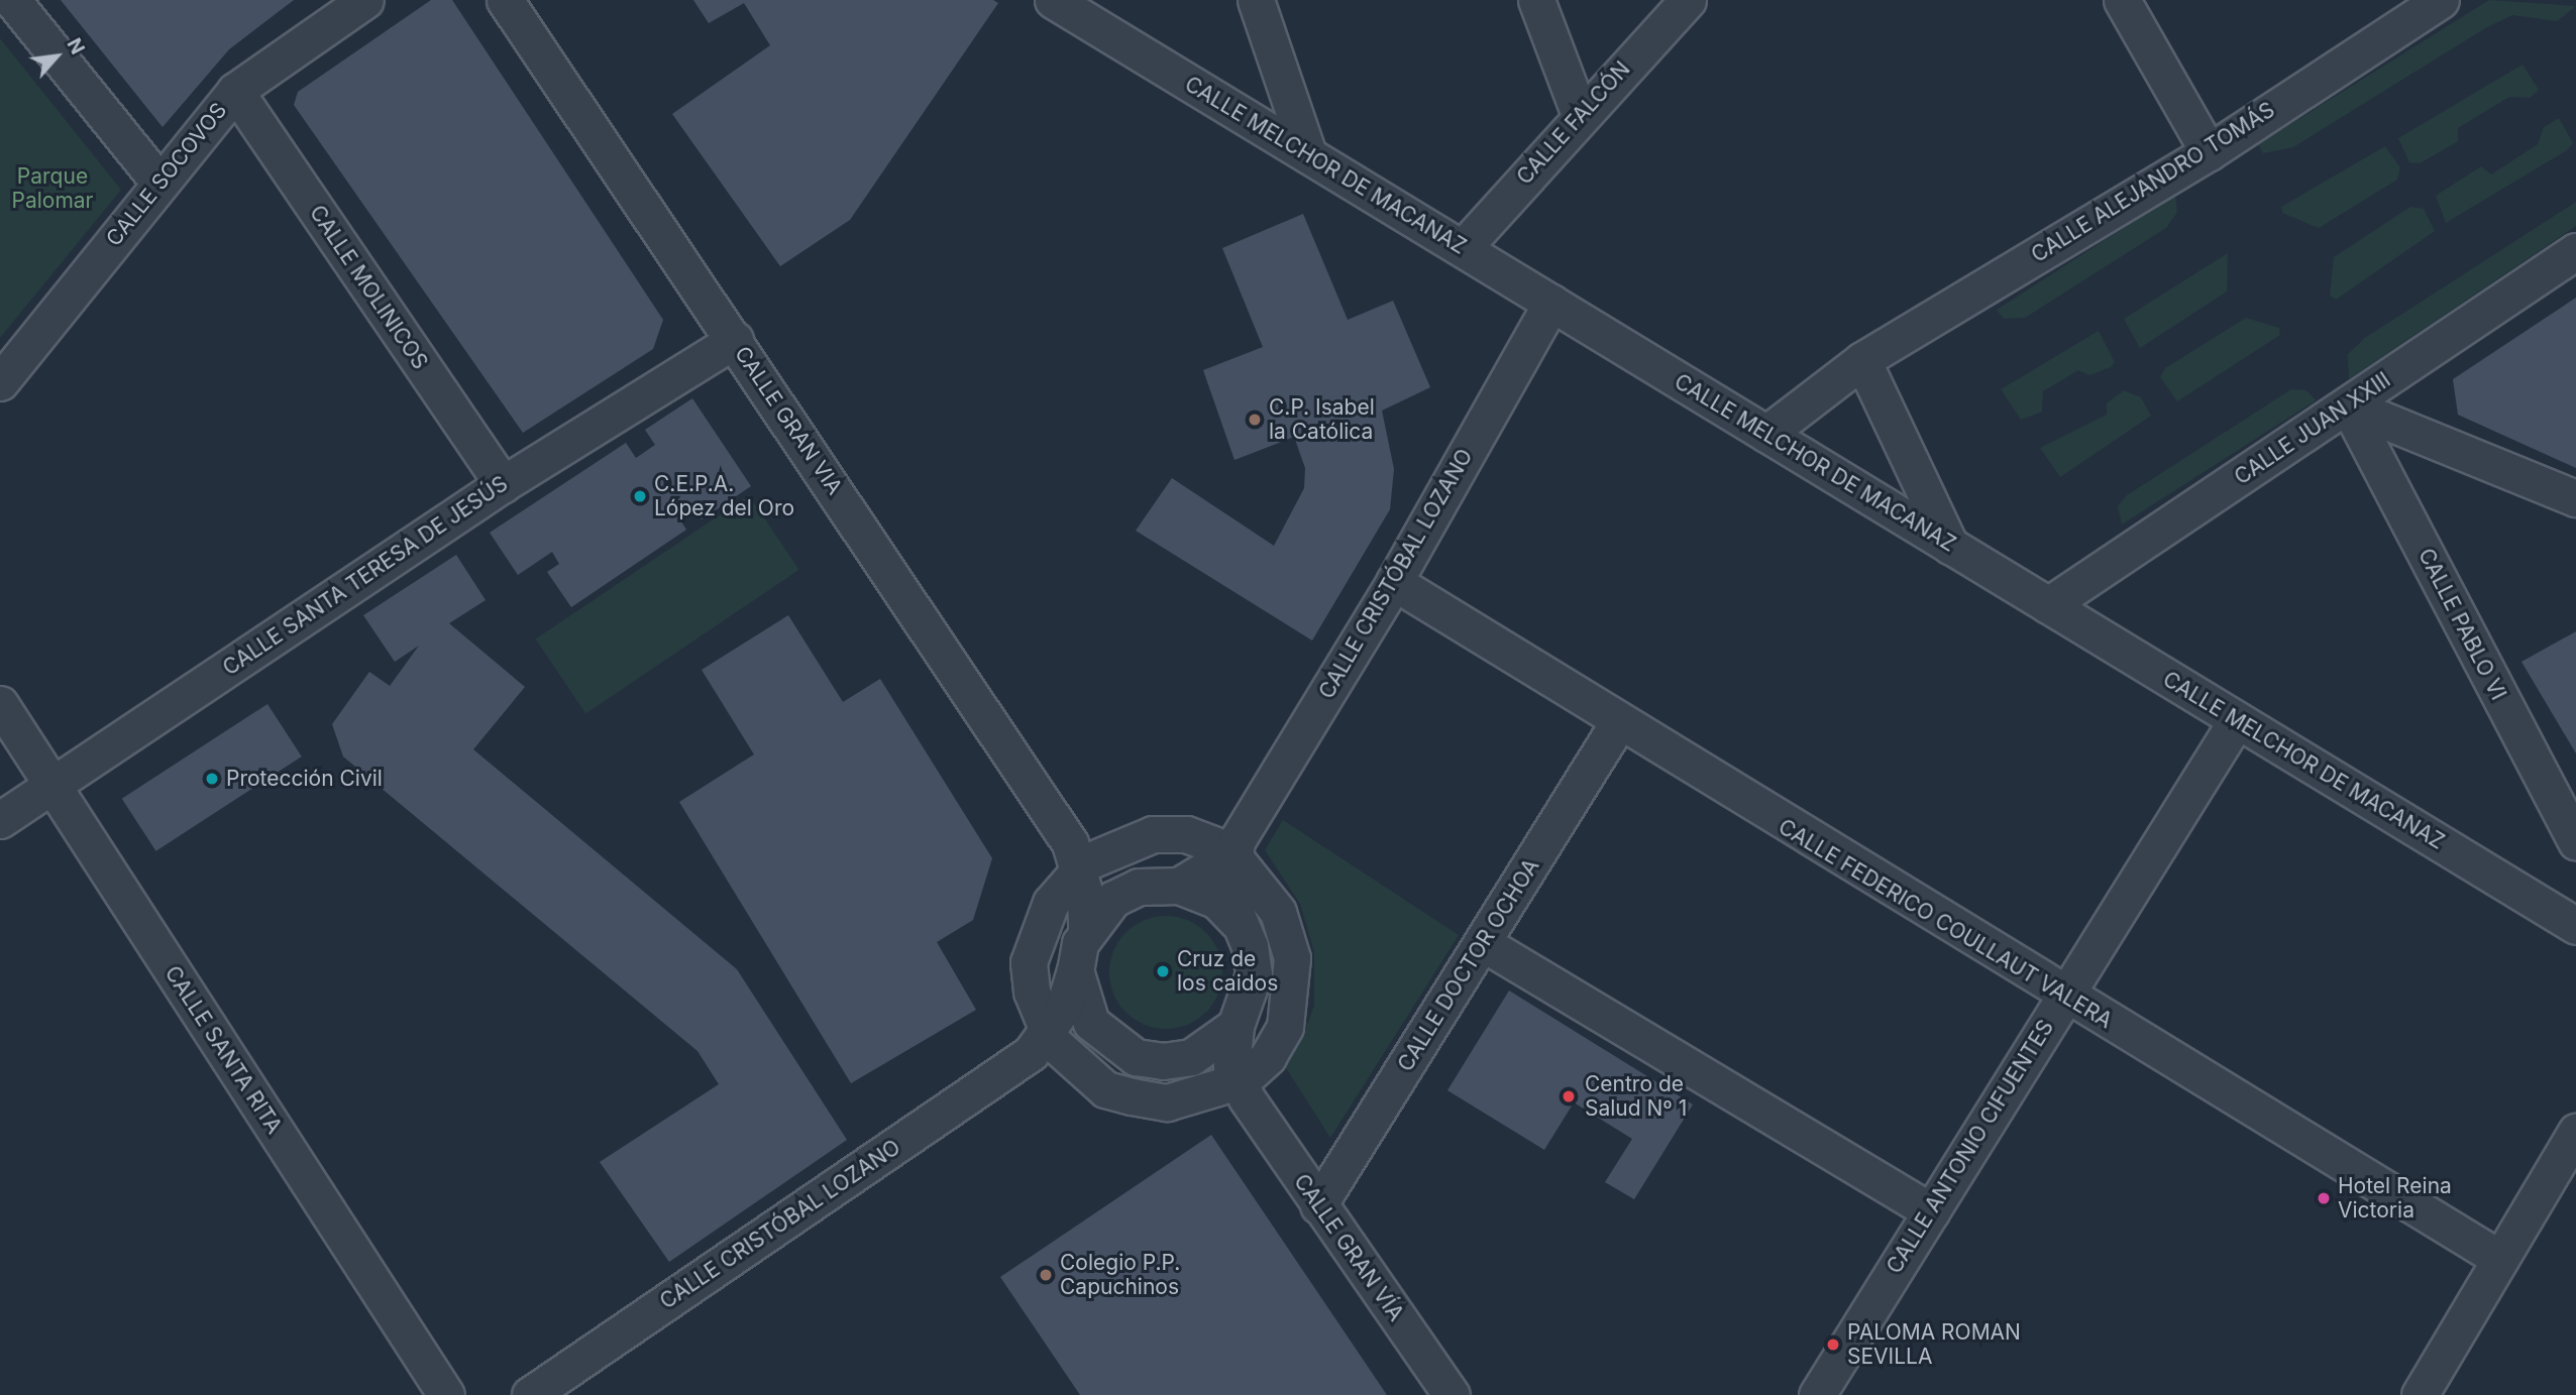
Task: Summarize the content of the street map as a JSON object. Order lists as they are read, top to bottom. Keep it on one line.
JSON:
{"streets":{"street":["CALLE FALCÓN","CALLE MELCHOR DE MACANAZ","CALLE SOCOVOS","CALLE ALEJANDRO TOMÁS","CALLE MOLINICOS","CALLE GRAN VIA","CALLE JUAN XXIII","CALLE CRISTÓBAL LOZANO","CALLE SANTA TERESA DE JESÚS","CALLE PABLO VI","CALLE FEDERICO COULLAUT VALERA","CALLE DOCTOR OCHOA","CALLE SANTA RITA","CALLE ANTONIO CIFUENTES","CALLE GRAN VÍA"]},"crossings":[["CALLE FALCÓN","CALLE MELCHOR DE MACANAZ"],["CALLE MELCHOR DE MACANAZ","CALLE ALEJANDRO TOMÁS"],["CALLE MELCHOR DE MACANAZ","CALLE JUAN XXIII"],["CALLE MELCHOR DE MACANAZ","CALLE CRISTÓBAL LOZANO"],["CALLE MELCHOR DE MACANAZ","CALLE ANTONIO CIFUENTES"],["CALLE SOCOVOS","CALLE MOLINICOS"],["CALLE MOLINICOS","CALLE SANTA TERESA DE JESÚS"],["CALLE GRAN VIA","CALLE SANTA TERESA DE JESÚS"],["CALLE JUAN XXIII","CALLE PABLO VI"],["CALLE CRISTÓBAL LOZANO","CALLE FEDERICO COULLAUT VALERA"],["CALLE SANTA TERESA DE JESÚS","CALLE SANTA RITA"],["CALLE FEDERICO COULLAUT VALERA","CALLE DOCTOR OCHOA"],["CALLE FEDERICO COULLAUT VALERA","CALLE ANTONIO CIFUENTES"],["CALLE DOCTOR OCHOA","CALLE GRAN VÍA"]],"parks":["Parque Palomar"],"places":["C.P. Isabel la Católica","C.E.P.A. López del Oro","Protección Civil","Cruz de los caidos","Centro de Salud Nº 1","Hotel Reina Victoria","Colegio P.P. Capuchinos","PALOMA ROMAN SEVILLA"],"north":"top right"}
